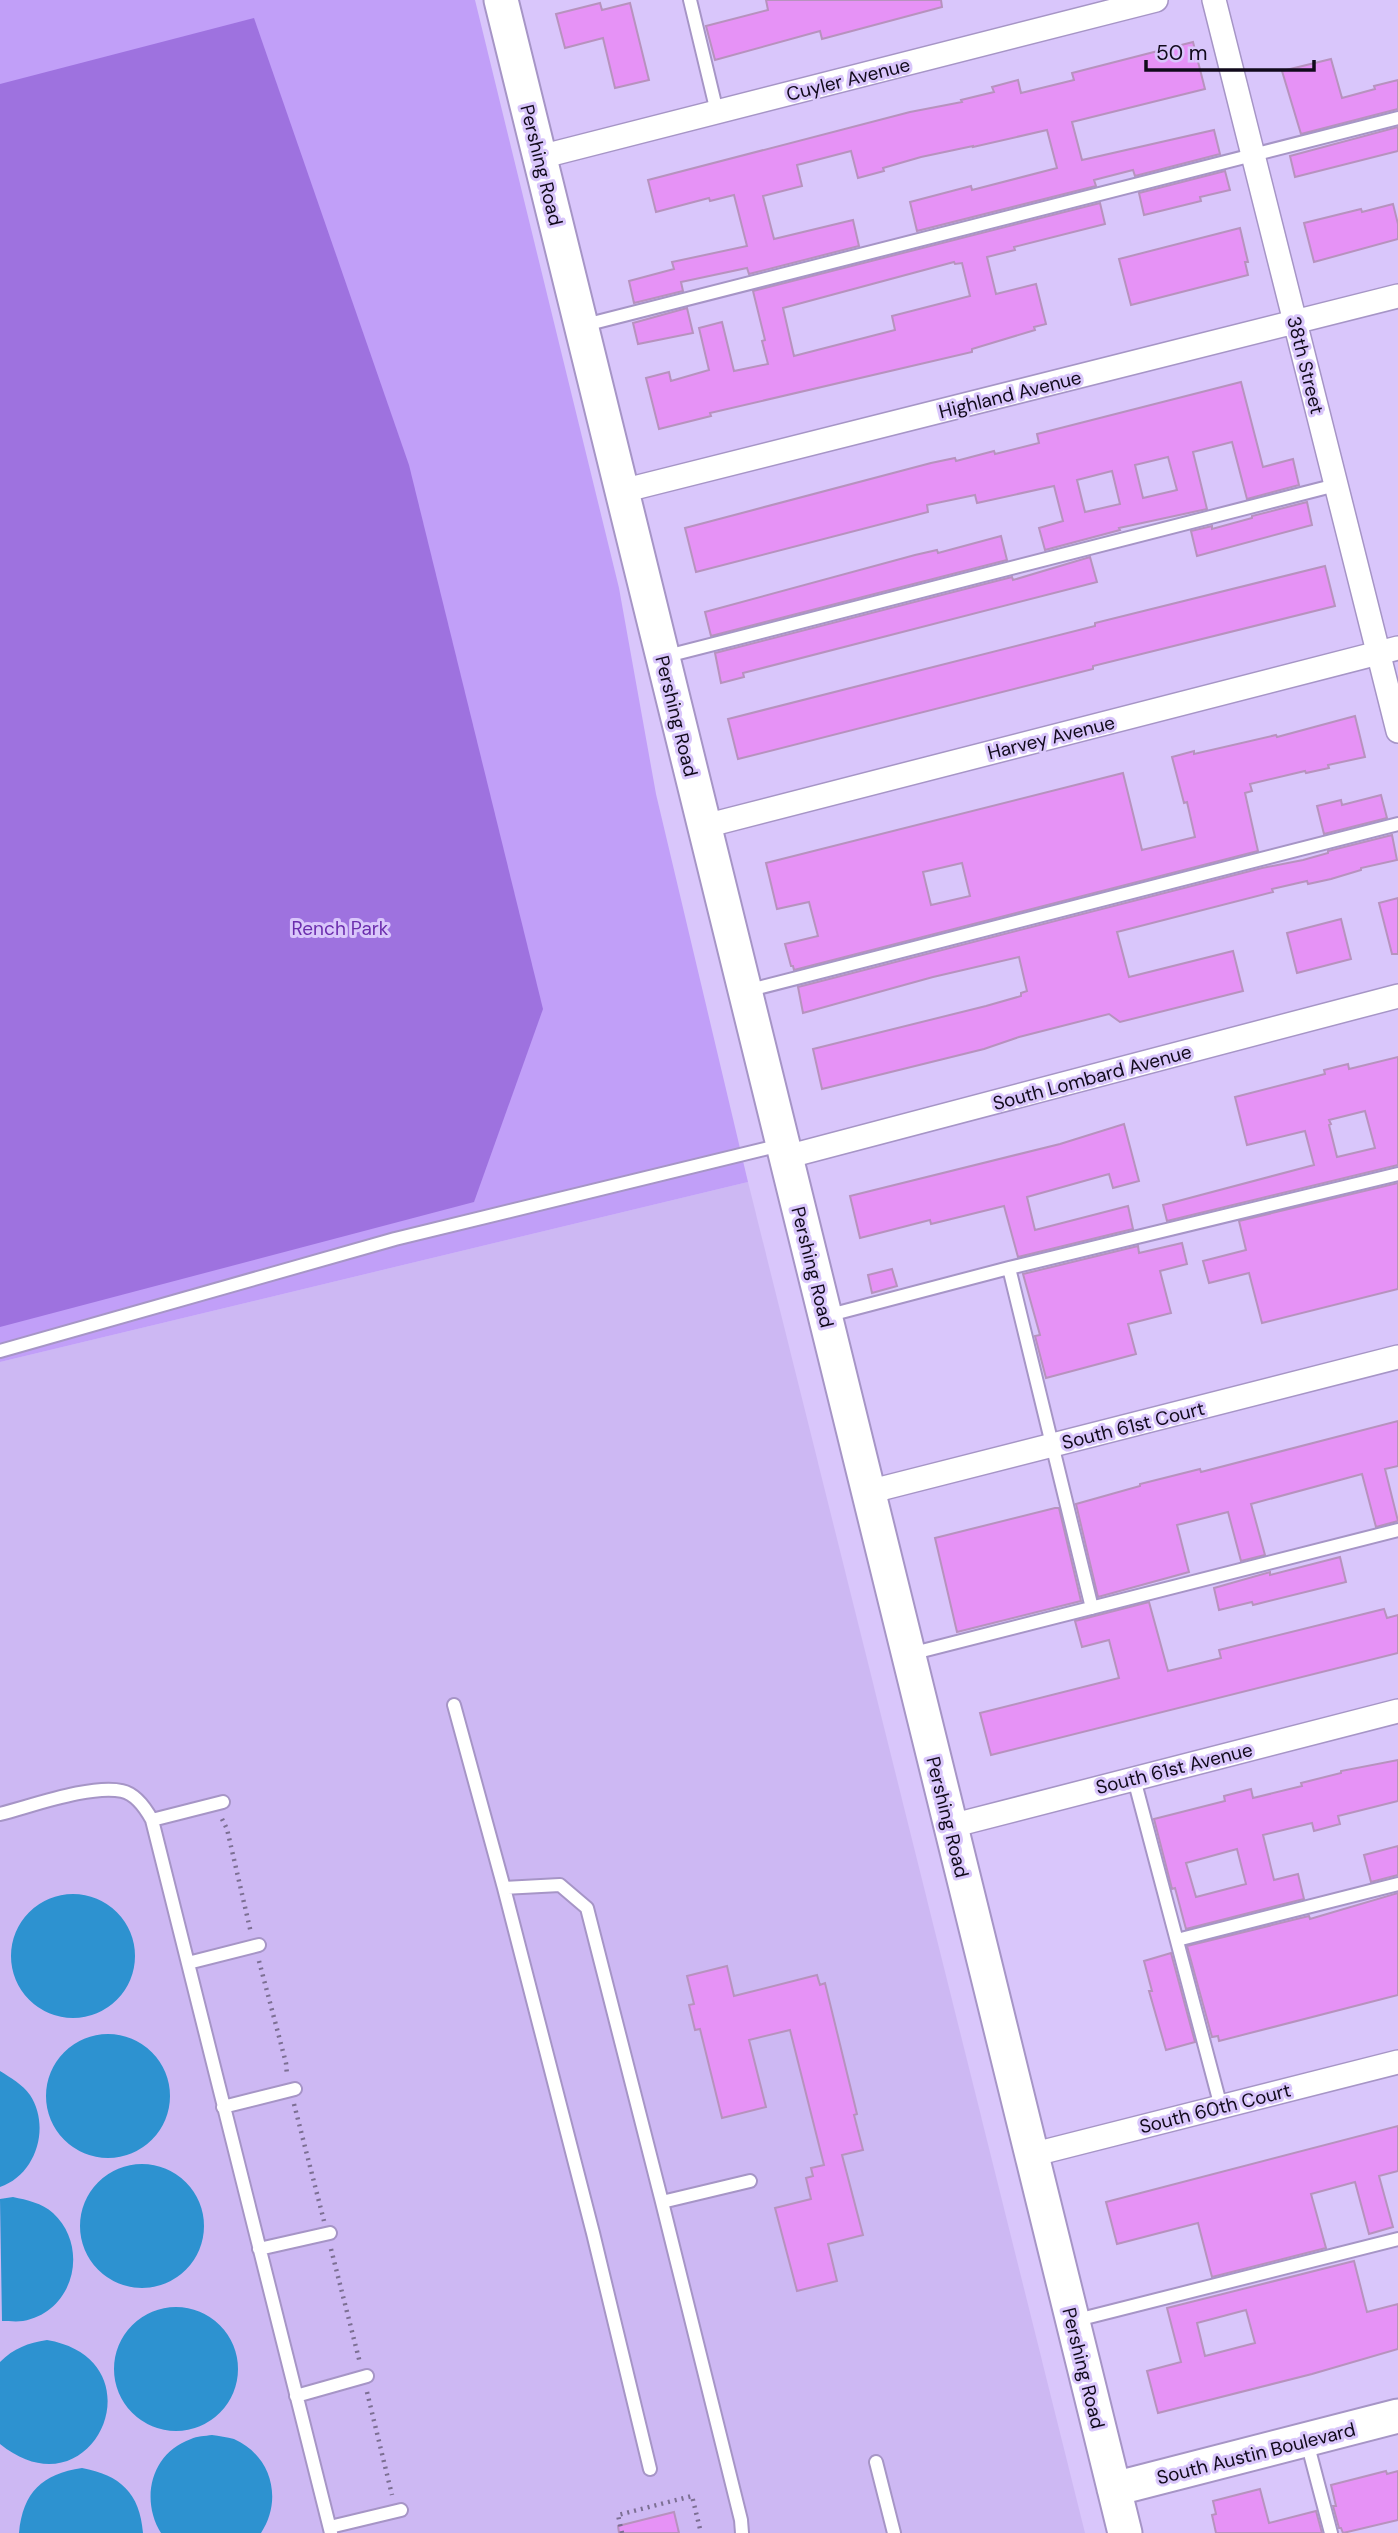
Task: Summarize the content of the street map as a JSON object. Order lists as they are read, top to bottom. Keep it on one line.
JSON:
{"streets":{"main road":["Pershing Road","South Austin Boulevard"],"street":["Cuyler Avenue","38th Street","Highland Avenue","Harvey Avenue","South Lombard Avenue","South 61st Court","South 61st Avenue","South 60th Court"]},"crossings":[["Cuyler Avenue","Pershing Road"],["Pershing Road","Highland Avenue"],["Pershing Road","Harvey Avenue"],["Pershing Road","South Lombard Avenue"],["Pershing Road","South 61st Court"],["Pershing Road","South 61st Avenue"],["Pershing Road","South 60th Court"],["Pershing Road","South Austin Boulevard"],["38th Street","Highland Avenue"],["38th Street","Harvey Avenue"]],"parks":["Rench Park"],"scale_bar":"50 m"}
